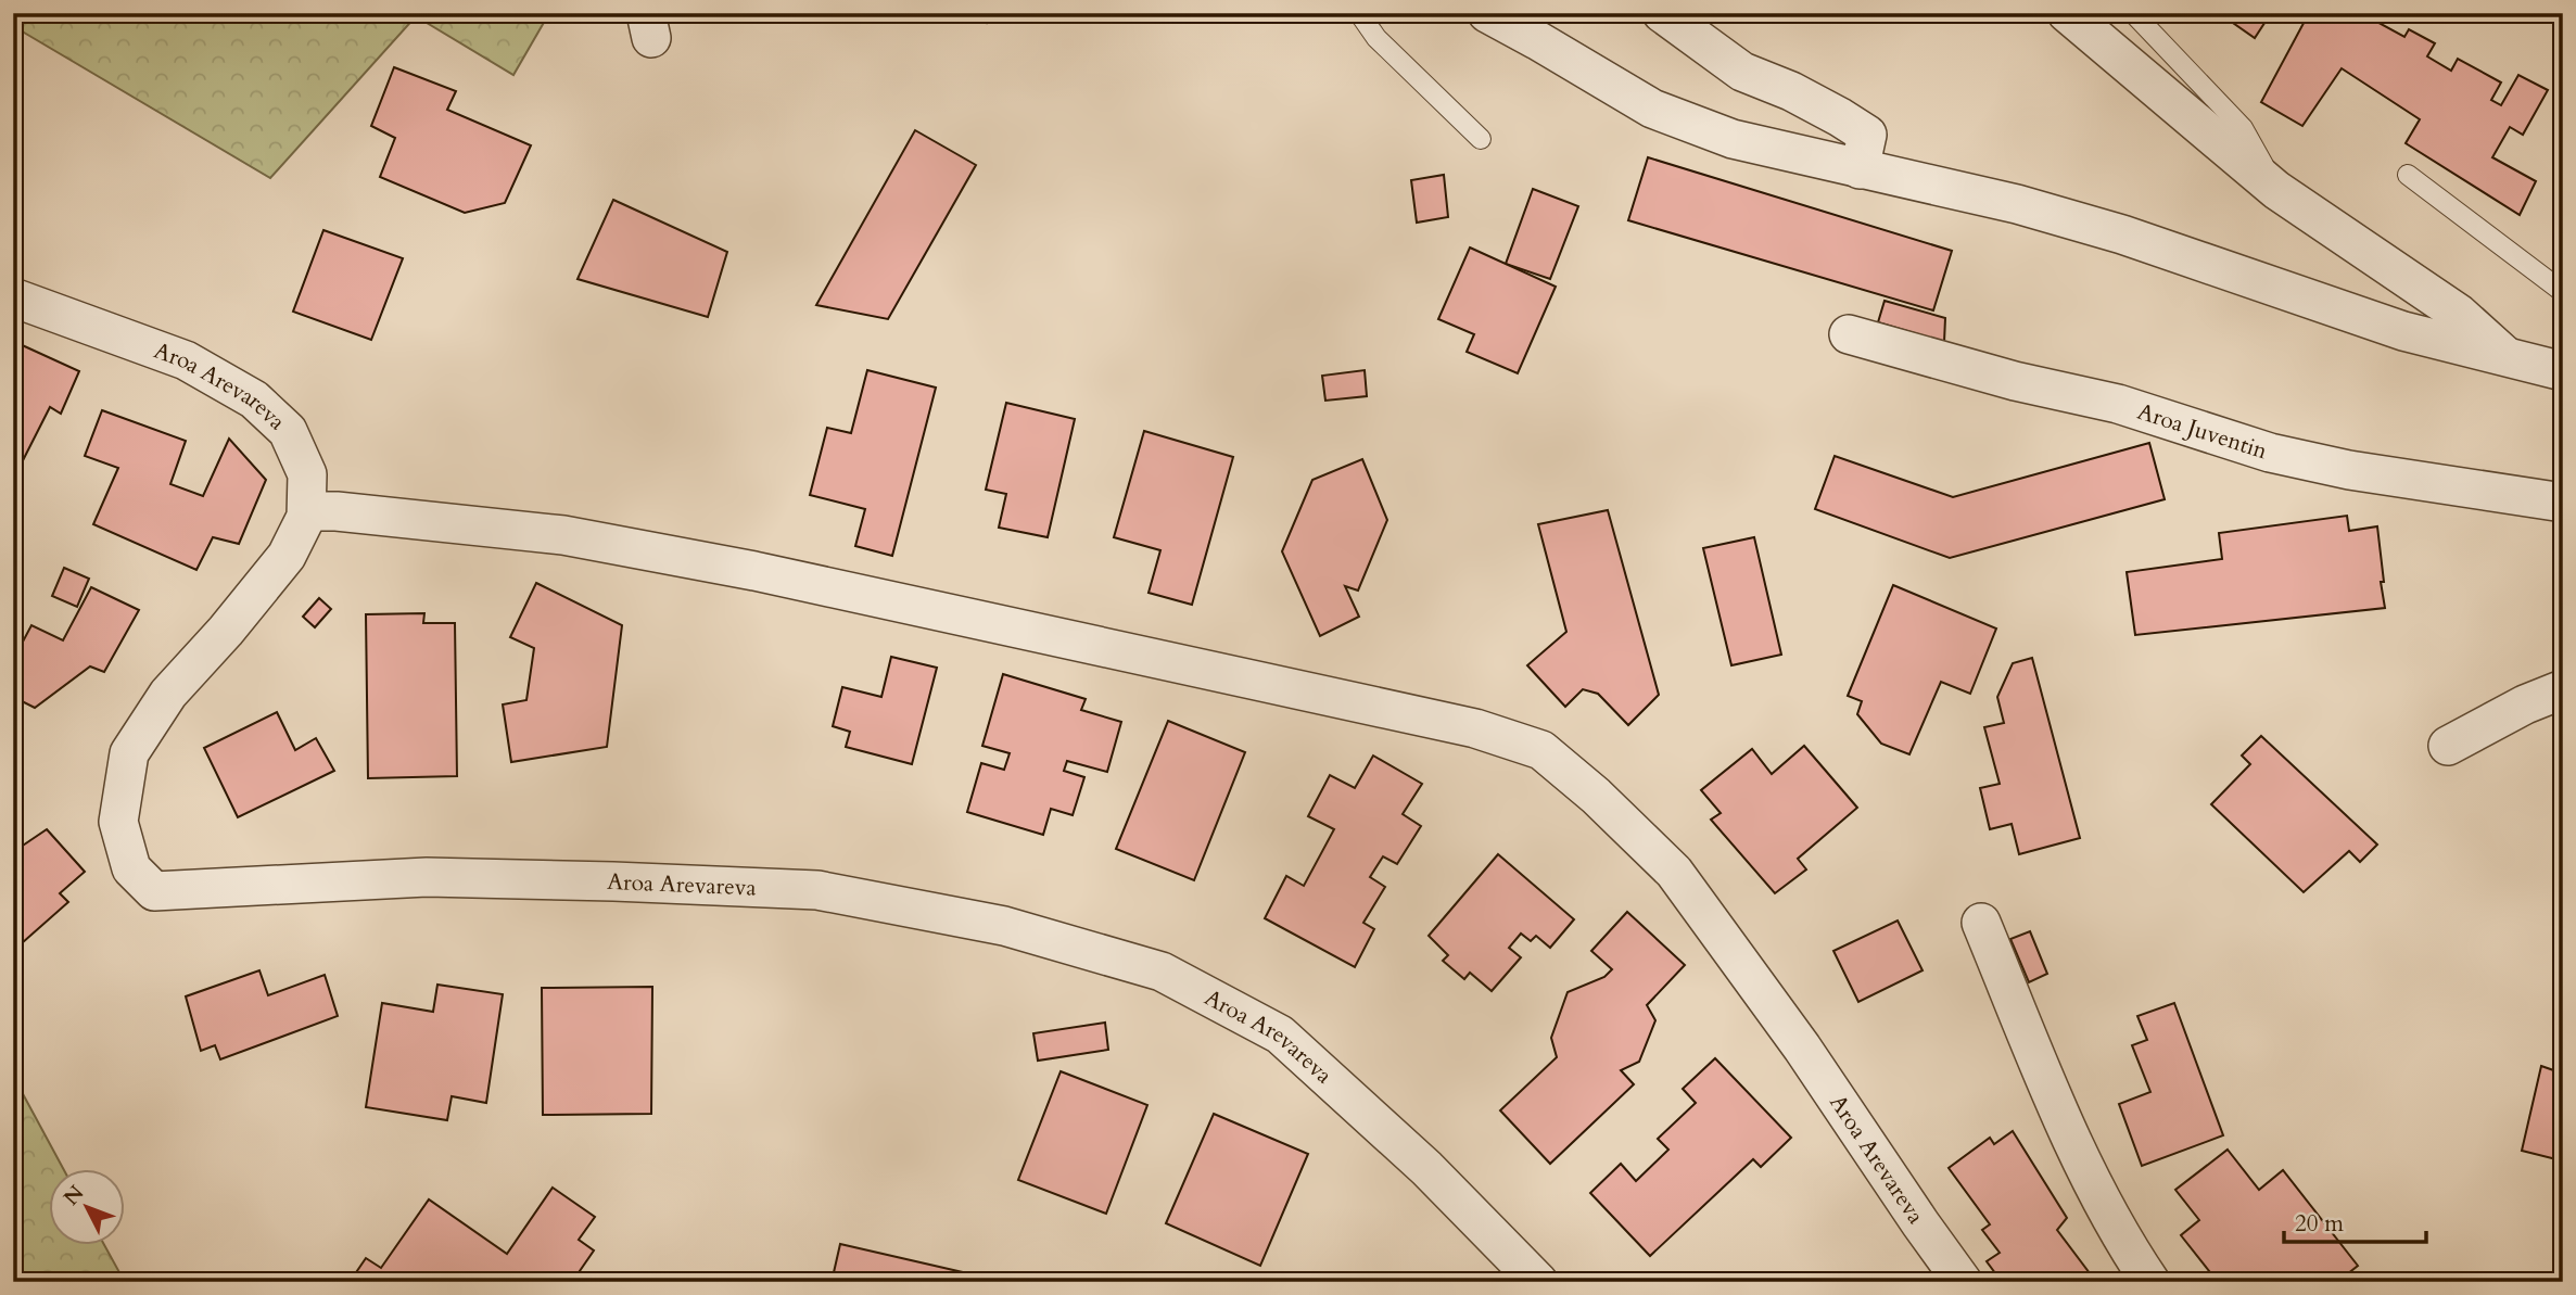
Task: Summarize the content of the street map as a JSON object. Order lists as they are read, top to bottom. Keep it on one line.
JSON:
{"streets":{"street":["Aroa Arevareva","Aroa Juventin"]},"scale_bar":"20 m","north":"top left"}
